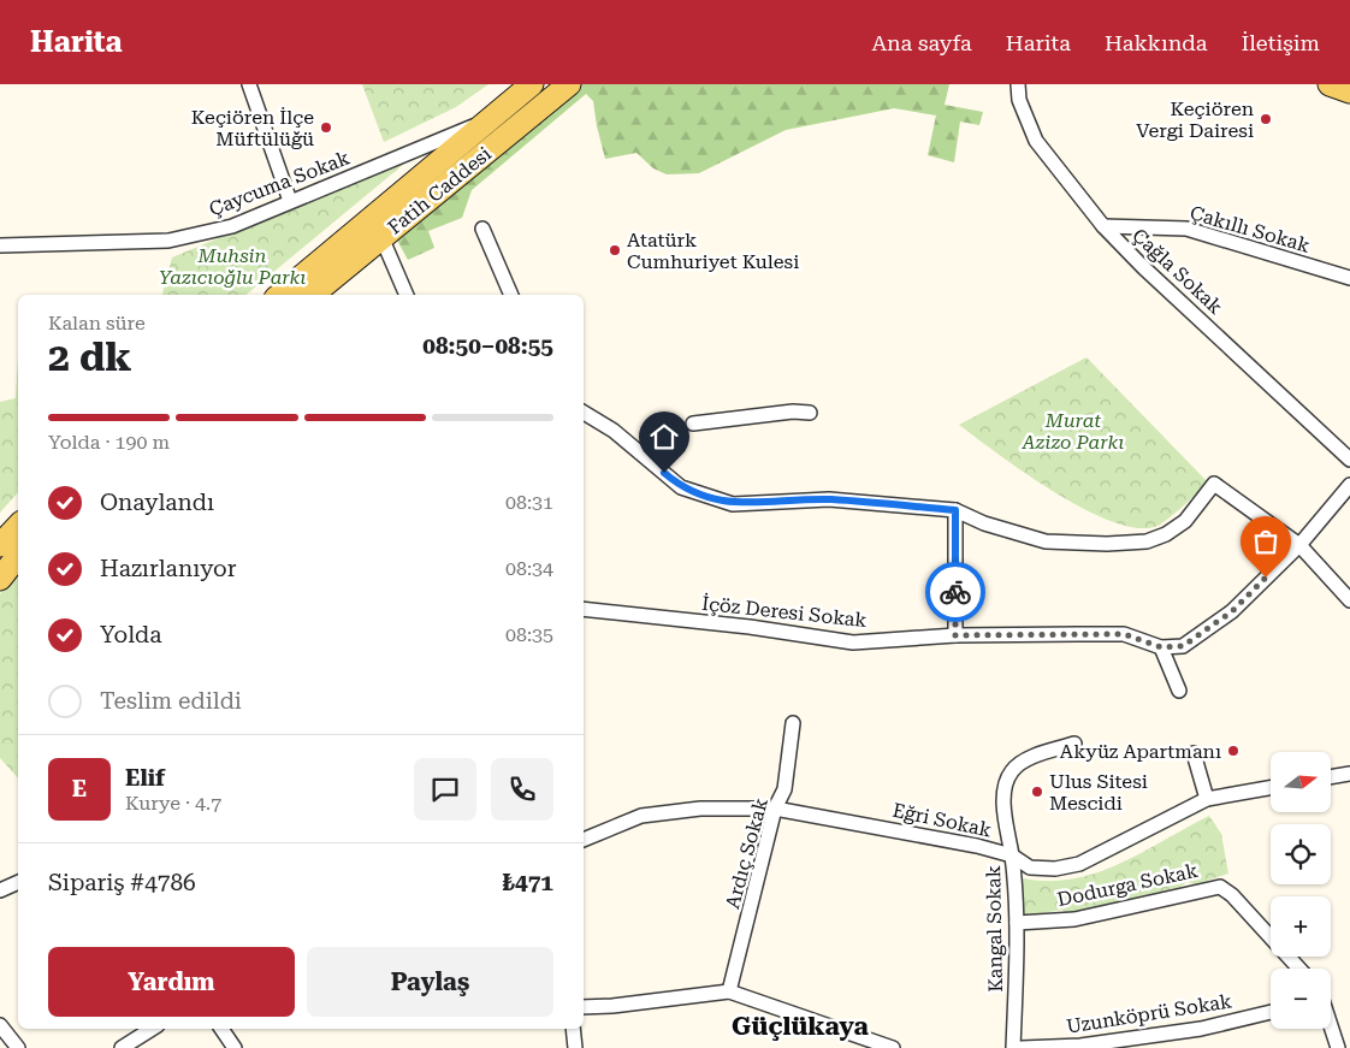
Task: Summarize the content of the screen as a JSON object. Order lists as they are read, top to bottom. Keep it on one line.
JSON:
{"streets":{"main road":["Fatih Caddesi"],"street":["Çaycuma Sokak","Çakıllı Sokak","Çağla Sokak","İçöz Deresi Sokak","Eğri Sokak","Ardıç Sokak","Dodurga Sokak","Kangal Sokak","Uzunköprü Sokak"]},"crossings":[["Çaycuma Sokak","Fatih Caddesi"],["Çakıllı Sokak","Çağla Sokak"],["Eğri Sokak","Ardıç Sokak"],["Eğri Sokak","Kangal Sokak"],["Dodurga Sokak","Kangal Sokak"]],"districts":["Güçlükaya"],"parks":["Muhsin Yazıcıoğlu Parkı","Murat Azizo Parkı"],"places":["Keçiören Vergi Dairesi","Keçiören İlçe Müftülüğü","Atatürk Cumhuriyet Kulesi","Akyüz Apartmanı","Ulus Sitesi Mescidi"],"north":"right","page":{"header":"Harita","nav":["Ana sayfa","Harita","Hakkında","İletişim"],"heading":["2 dk","Kalan süre","08:50–08:55"],"panel":["Elif","Kurye · 4.7","Sipariş #4786","₺471"],"bar":"Yolda · 190 m","list":[["Onaylandı","08:31"],["Hazırlanıyor","08:34"],["Yolda","08:35"],"Teslim edildi"],"map_buttons":["+","−"],"round":"E","buttons":["Yardım","Paylaş"]}}
